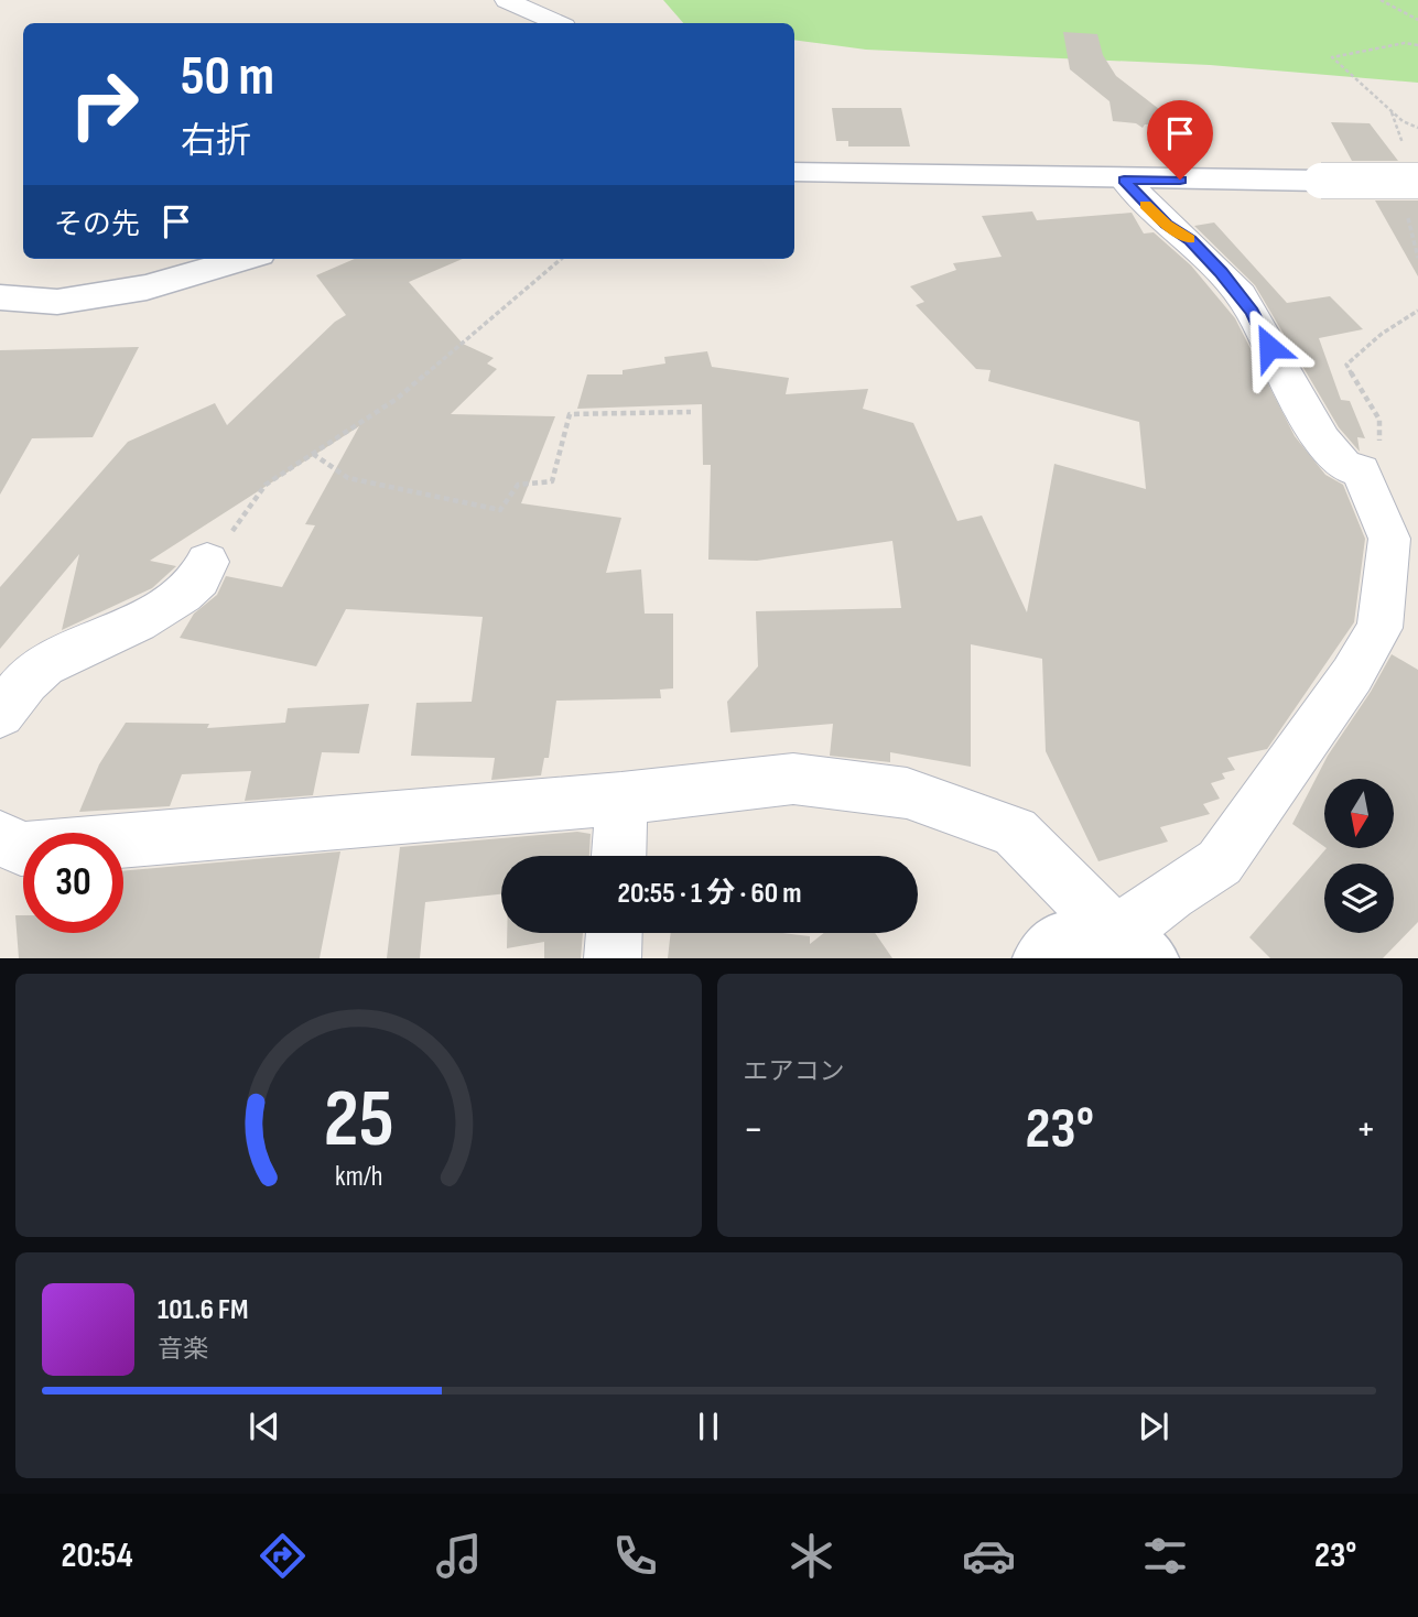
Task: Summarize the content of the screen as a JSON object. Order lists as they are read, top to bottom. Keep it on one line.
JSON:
{"north":"bottom","page":{"turn":["50 m","右折"],"then":"その先","limit":"30","trip":"20:55 · 1 分 · 60 m","tile":"エアコン","heat":["−","23°","+"],"song":["101.6 FM","音楽"],"tabs":["20:54","23°"],"gauge":["25","km/h"]}}
